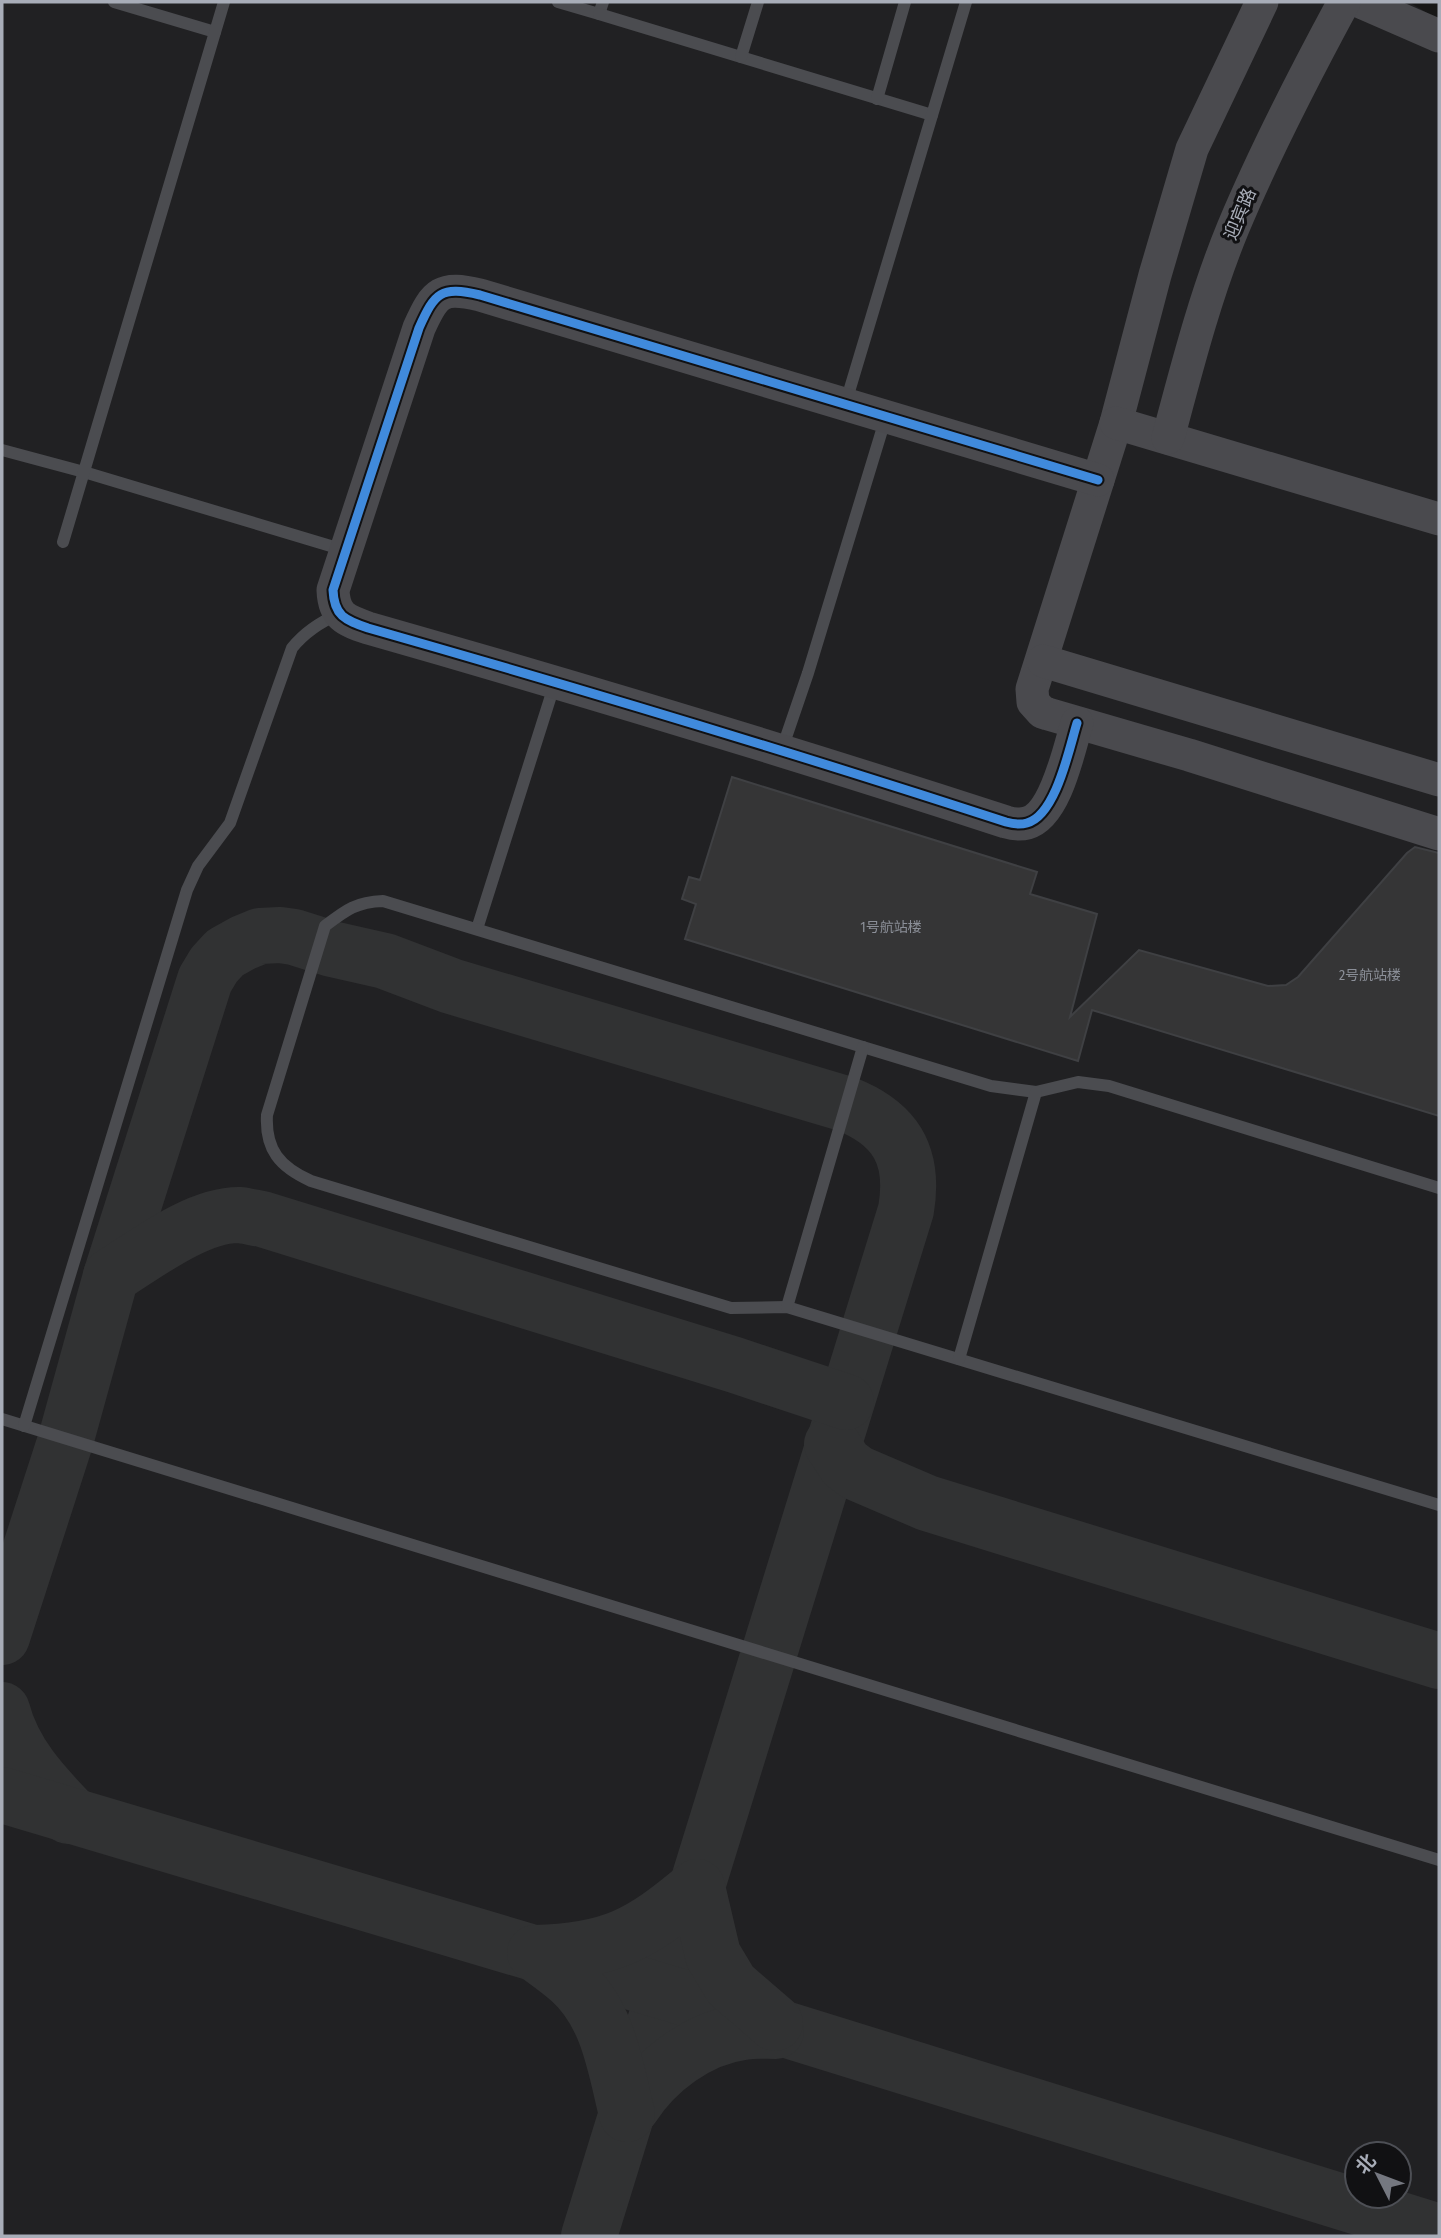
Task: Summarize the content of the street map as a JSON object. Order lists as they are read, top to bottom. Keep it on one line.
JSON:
{"streets":{"street":["迎宾路"]},"house_numbers":["1号航站楼","2号航站楼"],"north":"top left"}
